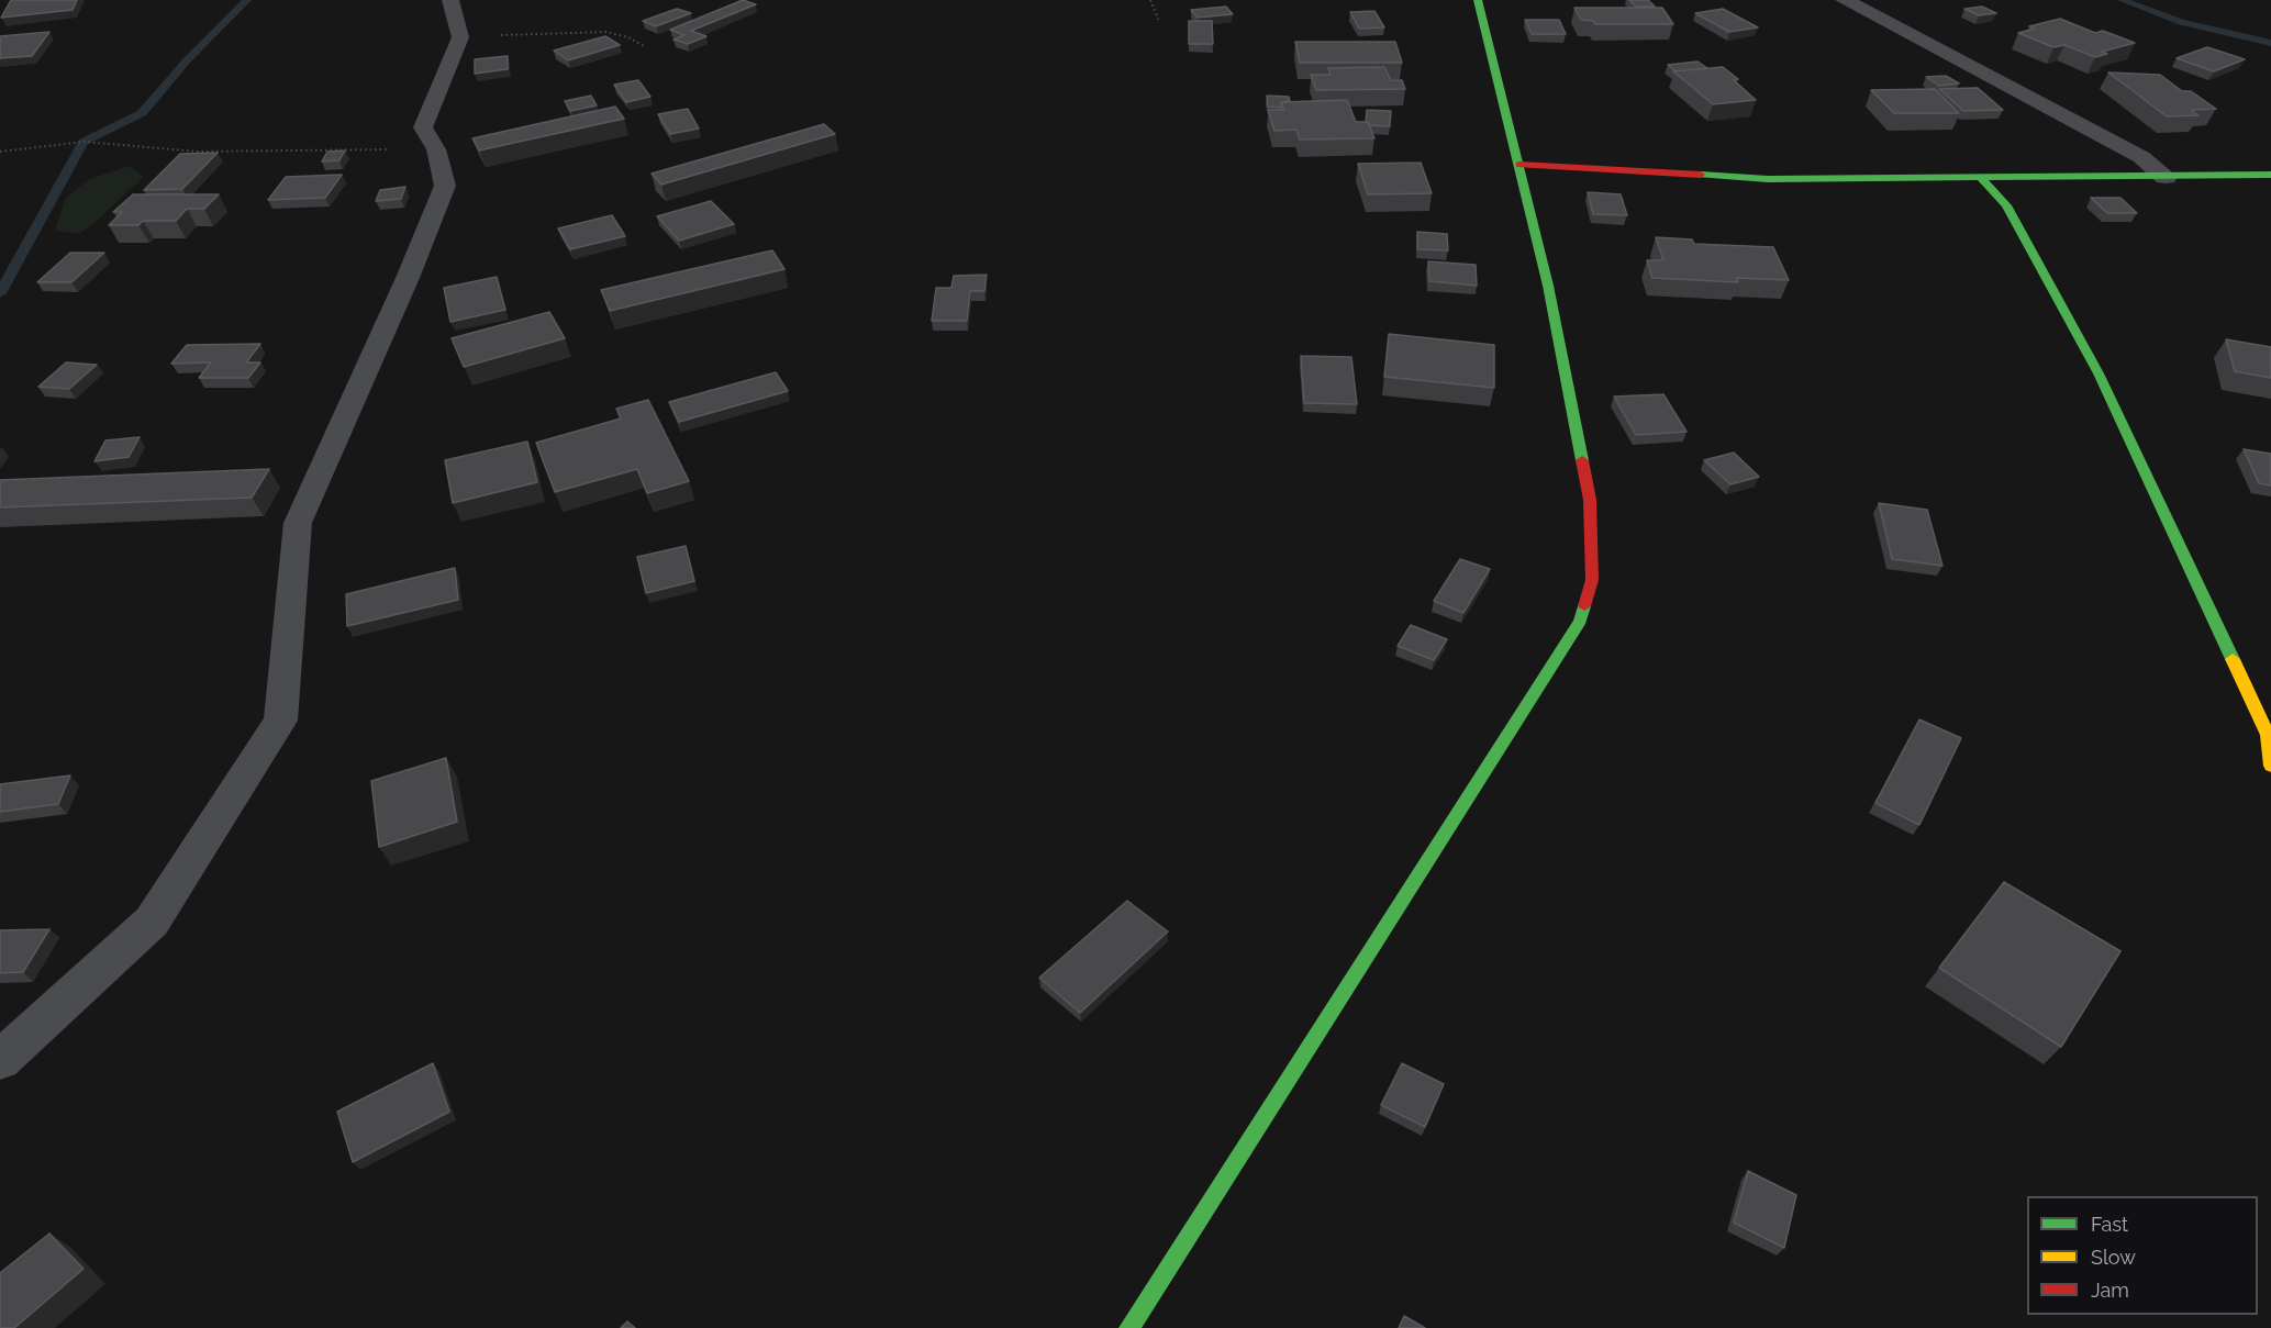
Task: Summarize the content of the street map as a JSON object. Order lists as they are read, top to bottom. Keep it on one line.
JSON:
{"legend":["Fast","Slow","Jam"]}
